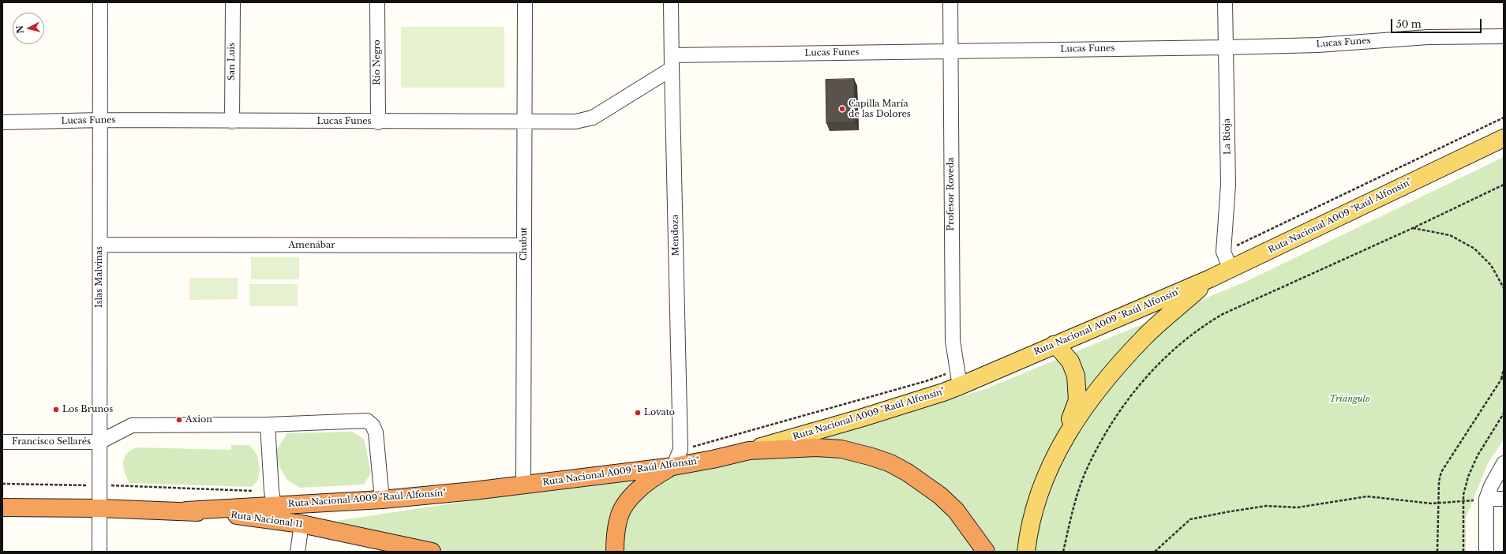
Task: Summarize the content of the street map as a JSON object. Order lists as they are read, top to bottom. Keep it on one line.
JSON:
{"streets":{"highway":["Ruta Nacional A009 \"Raúl Alfonsín\"","Ruta Nacional 11"],"street":["Lucas Funes","San Luis","Río Negro","La Rioja","Profesor Roveda","Mendoza","Chubut","Amenábar","Islas Malvinas","Francisco Sellarés"]},"crossings":[["Lucas Funes","San Luis"],["Lucas Funes","Río Negro"],["Lucas Funes","La Rioja"],["Lucas Funes","Profesor Roveda"],["Lucas Funes","Mendoza"],["Lucas Funes","Chubut"],["Lucas Funes","Islas Malvinas"],["La Rioja","Ruta Nacional A009 \"Raúl Alfonsín\""],["Profesor Roveda","Ruta Nacional A009 \"Raúl Alfonsín\""],["Ruta Nacional A009 \"Raúl Alfonsín\"","Mendoza"],["Ruta Nacional A009 \"Raúl Alfonsín\"","Chubut"],["Ruta Nacional A009 \"Raúl Alfonsín\"","Ruta Nacional 11"],["Chubut","Amenábar"],["Amenábar","Islas Malvinas"],["Islas Malvinas","Francisco Sellarés"],["Islas Malvinas","Ruta Nacional 11"]],"parks":["Triángulo"],"places":["Capilla María de las Dolores","Los Brunos","Lovato","Axion"],"scale_bar":"50 m","north":"left"}
